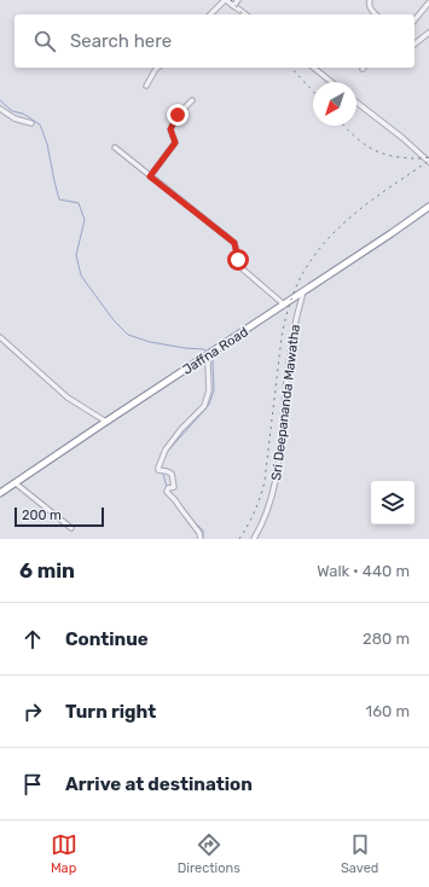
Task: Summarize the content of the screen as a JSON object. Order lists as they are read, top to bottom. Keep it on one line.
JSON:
{"streets":{"highway":["Jaffna Road"],"street":["Sri Deepananda Mawatha"]},"crossings":[["Jaffna Road","Sri Deepananda Mawatha"]],"scale_bar":"200 m","north":"bottom left","page":{"search":"Search here","scale":"200 m","heading":["6 min","Walk · 440 m"],"list":[["Continue","280 m"],["Turn right","160 m"],"Arrive at destination"],"nav":["Map","Directions","Saved"]}}
